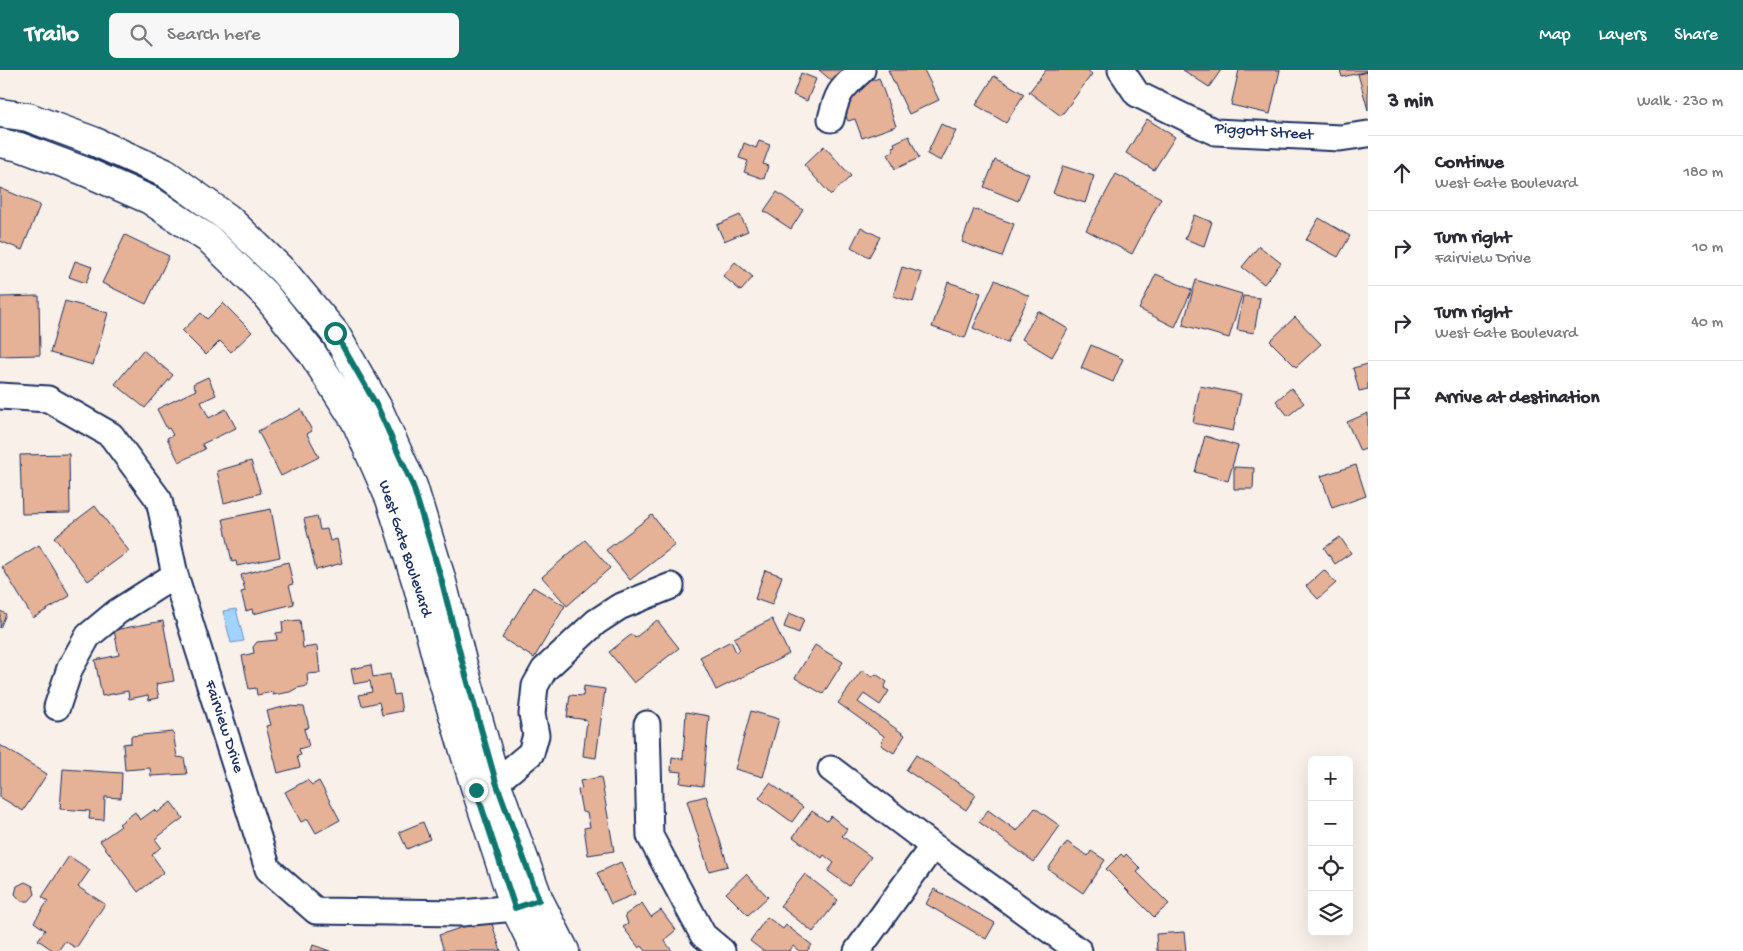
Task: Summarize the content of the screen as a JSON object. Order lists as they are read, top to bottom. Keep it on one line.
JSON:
{"streets":{"street":["Piggott Street","West Gate Boulevard","Fairview Drive"]},"crossings":[["West Gate Boulevard","Fairview Drive"]],"page":{"header":"Trailo","search":"Search here","nav":["Map","Layers","Share"],"heading":["3 min","Walk · 230 m"],"list":[["Continue","West Gate Boulevard","180 m"],["Turn right","Fairview Drive","10 m"],["Turn right","West Gate Boulevard","40 m"],"Arrive at destination"],"map_buttons":["+","−"]}}
